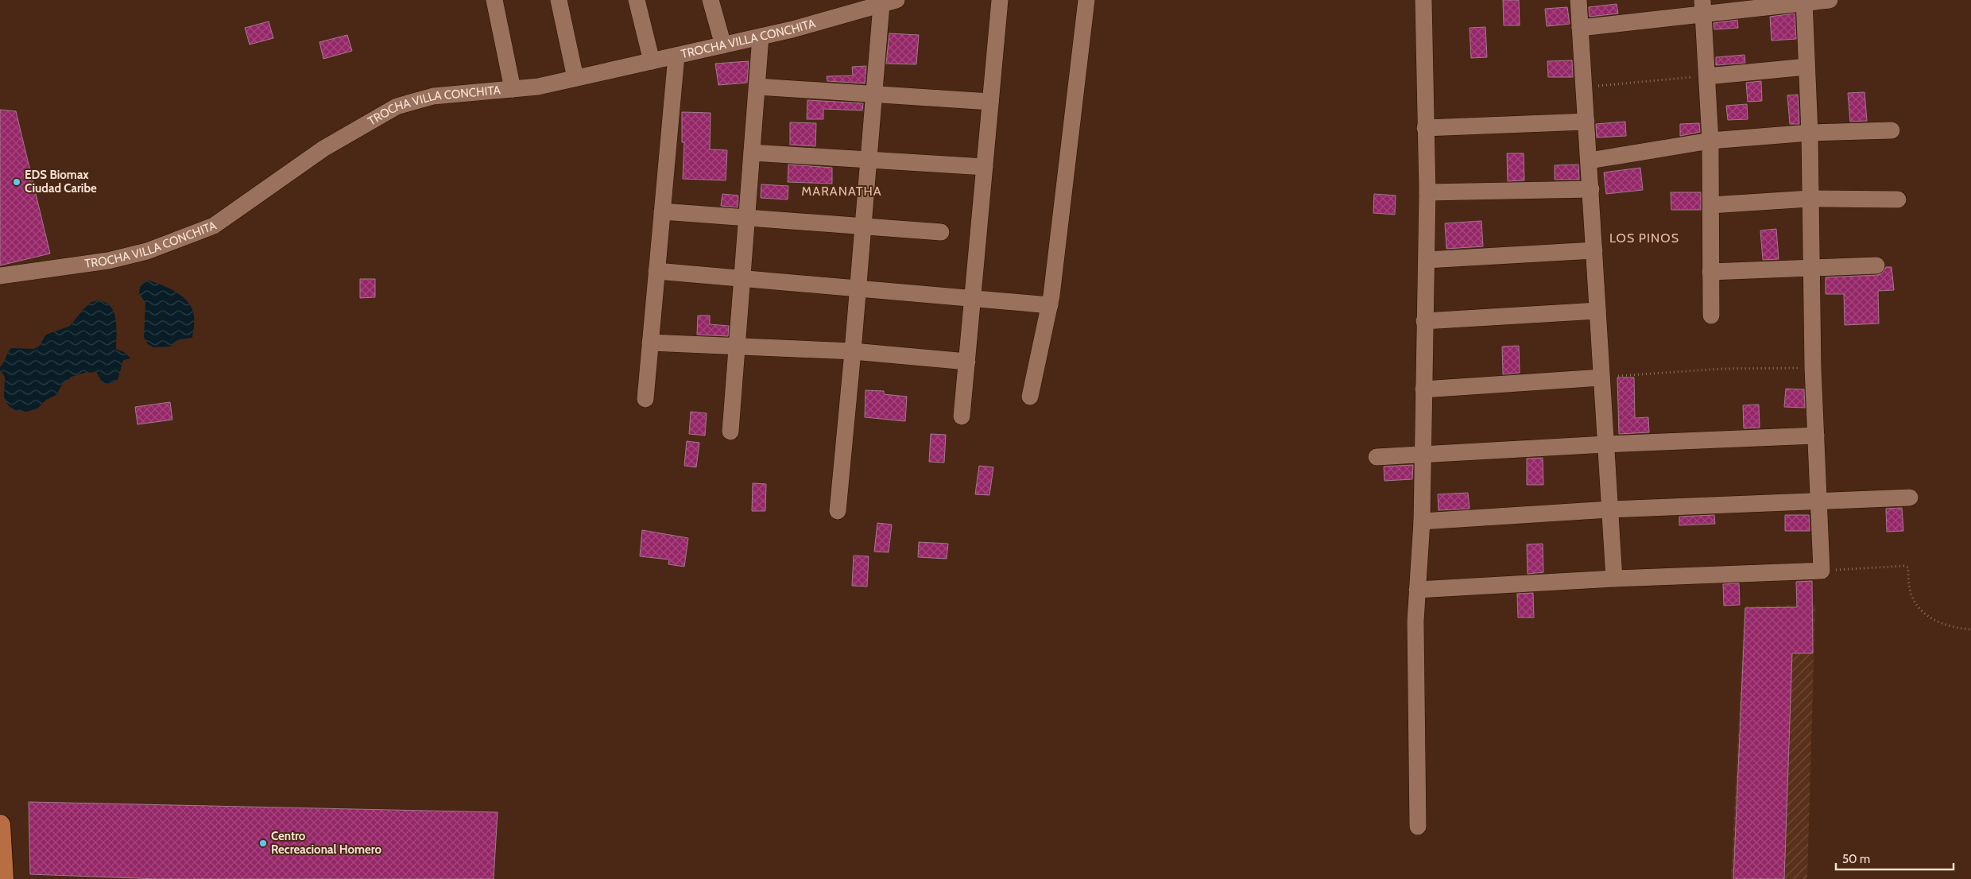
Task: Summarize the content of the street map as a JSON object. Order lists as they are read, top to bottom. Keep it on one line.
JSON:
{"streets":{"street":["TROCHA VILLA CONCHITA"]},"districts":["MARANATHA","LOS PINOS"],"places":["EDS Biomax Ciudad Caribe","Centro Recreacional Homero"],"scale_bar":"50 m"}
